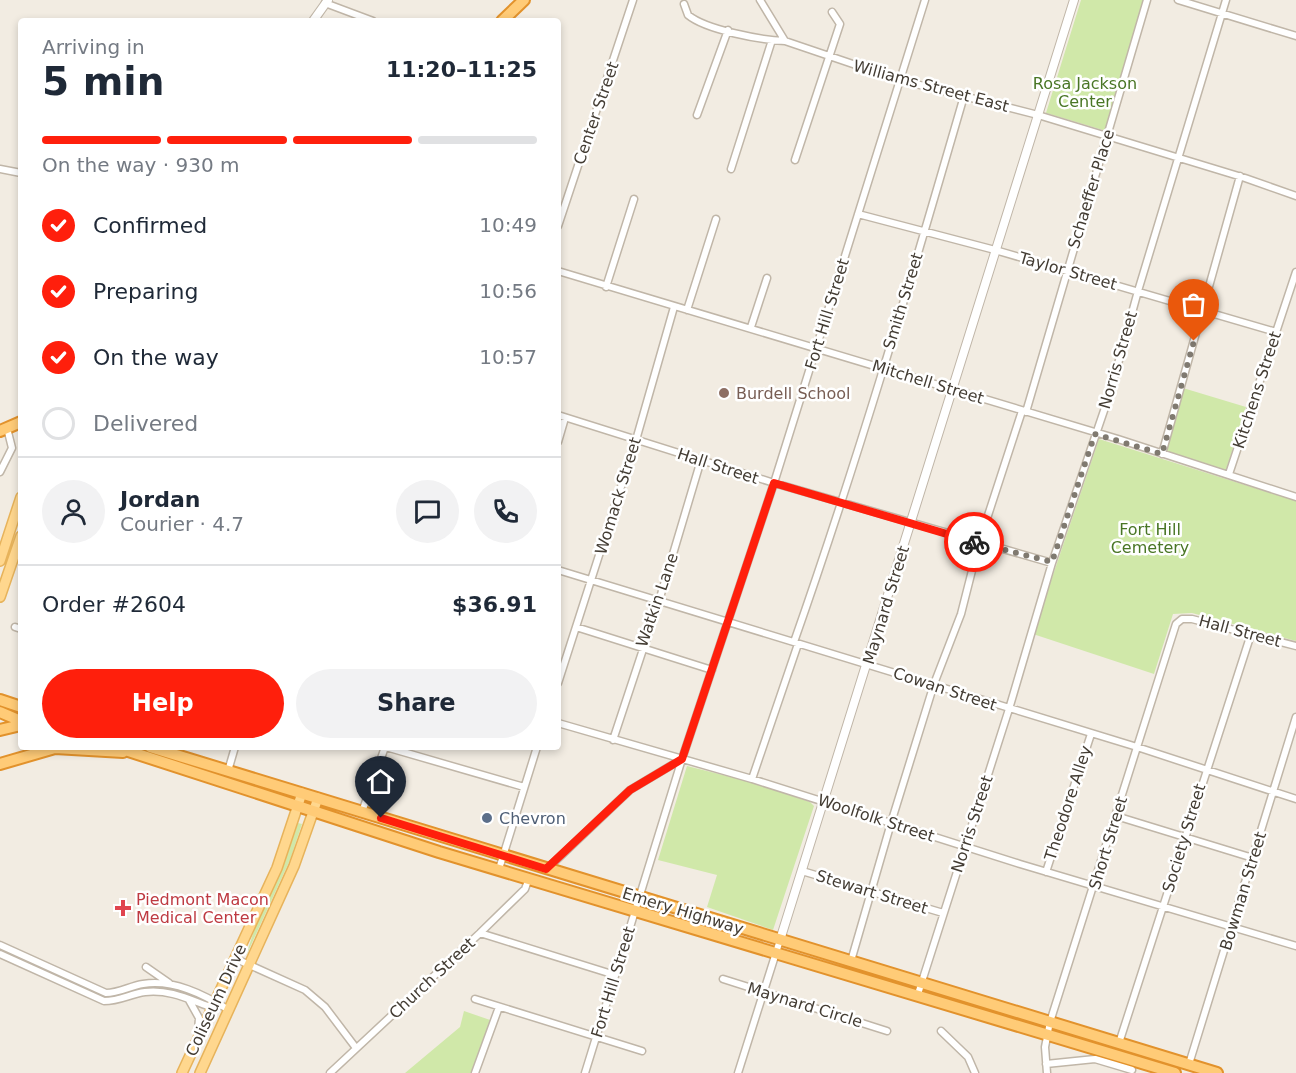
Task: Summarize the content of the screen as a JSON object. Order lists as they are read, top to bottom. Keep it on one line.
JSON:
{"streets":{"highway":["Emery Highway"],"main road":["Coliseum Drive"],"street":["Williams Street East","Center Street","Schaeffer Place","Taylor Street","Smith Street","Fort Hill Street","Norris Street","Mitchell Street","Kitchens Street","Hall Street","Womack Street","Watkin Lane","Maynard Street","Cowan Street","Theodore Alley","Woolfolk Street","Society Street","Short Street","Bowman Street","Stewart Street","Church Street","Maynard Circle"]},"crossings":[["Williams Street East","Schaeffer Place"],["Williams Street East","Smith Street"],["Williams Street East","Fort Hill Street"],["Williams Street East","Norris Street"],["Williams Street East","Maynard Street"],["Schaeffer Place","Taylor Street"],["Schaeffer Place","Mitchell Street"],["Schaeffer Place","Hall Street"],["Schaeffer Place","Cowan Street"],["Schaeffer Place","Woolfolk Street"],["Schaeffer Place","Stewart Street"],["Schaeffer Place","Emery Highway"],["Taylor Street","Smith Street"],["Taylor Street","Fort Hill Street"],["Taylor Street","Norris Street"],["Taylor Street","Kitchens Street"],["Taylor Street","Maynard Street"],["Smith Street","Mitchell Street"],["Smith Street","Hall Street"],["Smith Street","Cowan Street"],["Smith Street","Woolfolk Street"],["Fort Hill Street","Mitchell Street"],["Fort Hill Street","Hall Street"],["Fort Hill Street","Cowan Street"],["Fort Hill Street","Woolfolk Street"],["Fort Hill Street","Emery Highway"],["Norris Street","Mitchell Street"],["Norris Street","Hall Street"],["Norris Street","Cowan Street"],["Norris Street","Woolfolk Street"],["Norris Street","Stewart Street"],["Norris Street","Emery Highway"],["Mitchell Street","Kitchens Street"],["Mitchell Street","Womack Street"],["Mitchell Street","Maynard Street"],["Hall Street","Womack Street"],["Hall Street","Watkin Lane"],["Hall Street","Maynard Street"],["Hall Street","Society Street"],["Hall Street","Short Street"],["Womack Street","Cowan Street"],["Watkin Lane","Cowan Street"],["Watkin Lane","Woolfolk Street"],["Maynard Street","Cowan Street"],["Maynard Street","Woolfolk Street"],["Maynard Street","Stewart Street"],["Maynard Street","Emery Highway"],["Maynard Street","Maynard Circle"],["Cowan Street","Theodore Alley"],["Cowan Street","Society Street"],["Cowan Street","Short Street"],["Cowan Street","Bowman Street"],["Theodore Alley","Woolfolk Street"],["Woolfolk Street","Society Street"],["Woolfolk Street","Short Street"],["Woolfolk Street","Bowman Street"],["Society Street","Emery Highway"],["Short Street","Emery Highway"],["Bowman Street","Emery Highway"],["Emery Highway","Church Street"],["Emery Highway","Coliseum Drive"]],"parks":["Rosa Jackson Center","Fort Hill Cemetery"],"places":{"other":["Burdell School","Chevron"],"health":["Piedmont Macon Medical Center"]},"page":{"heading":["5 min","Arriving in","11:20–11:25"],"panel":["Jordan","Courier · 4.7","Order #2604","$36.91"],"bar":"On the way · 930 m","list":[["Confirmed","10:49"],["Preparing","10:56"],["On the way","10:57"],"Delivered"],"buttons":["Help","Share"]}}
